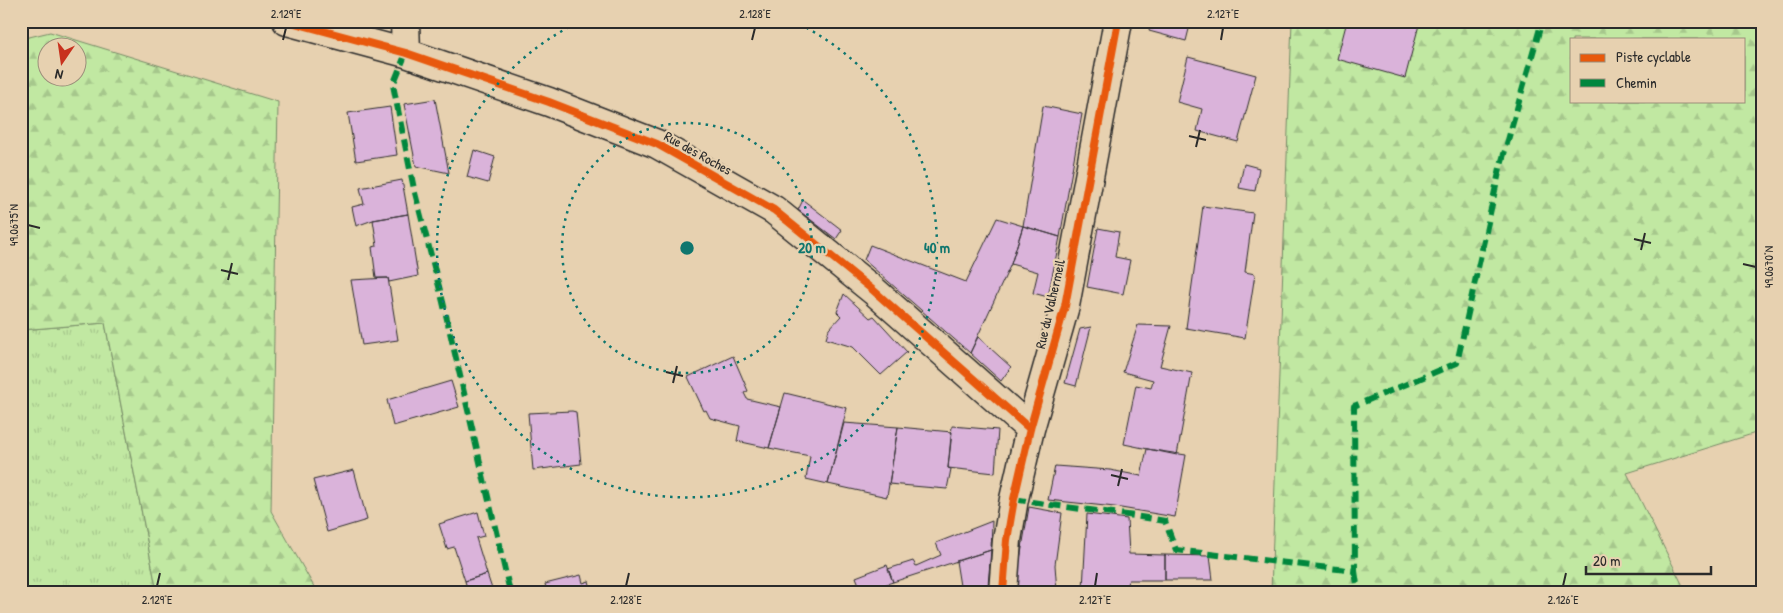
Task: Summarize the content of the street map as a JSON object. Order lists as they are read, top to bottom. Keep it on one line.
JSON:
{"streets":{"street":["Rue des Roches","Rue du Valhermeil"]},"crossings":[["Rue des Roches","Rue du Valhermeil"]],"legend":["Piste cyclable","Chemin"],"scale_bar":"20 m","north":"bottom","coordinates":["2.129°E","2.128°E","2.127°E","49.0675°N","49.0670°N","2.126°E"],"rings":["20 m","40 m"]}
